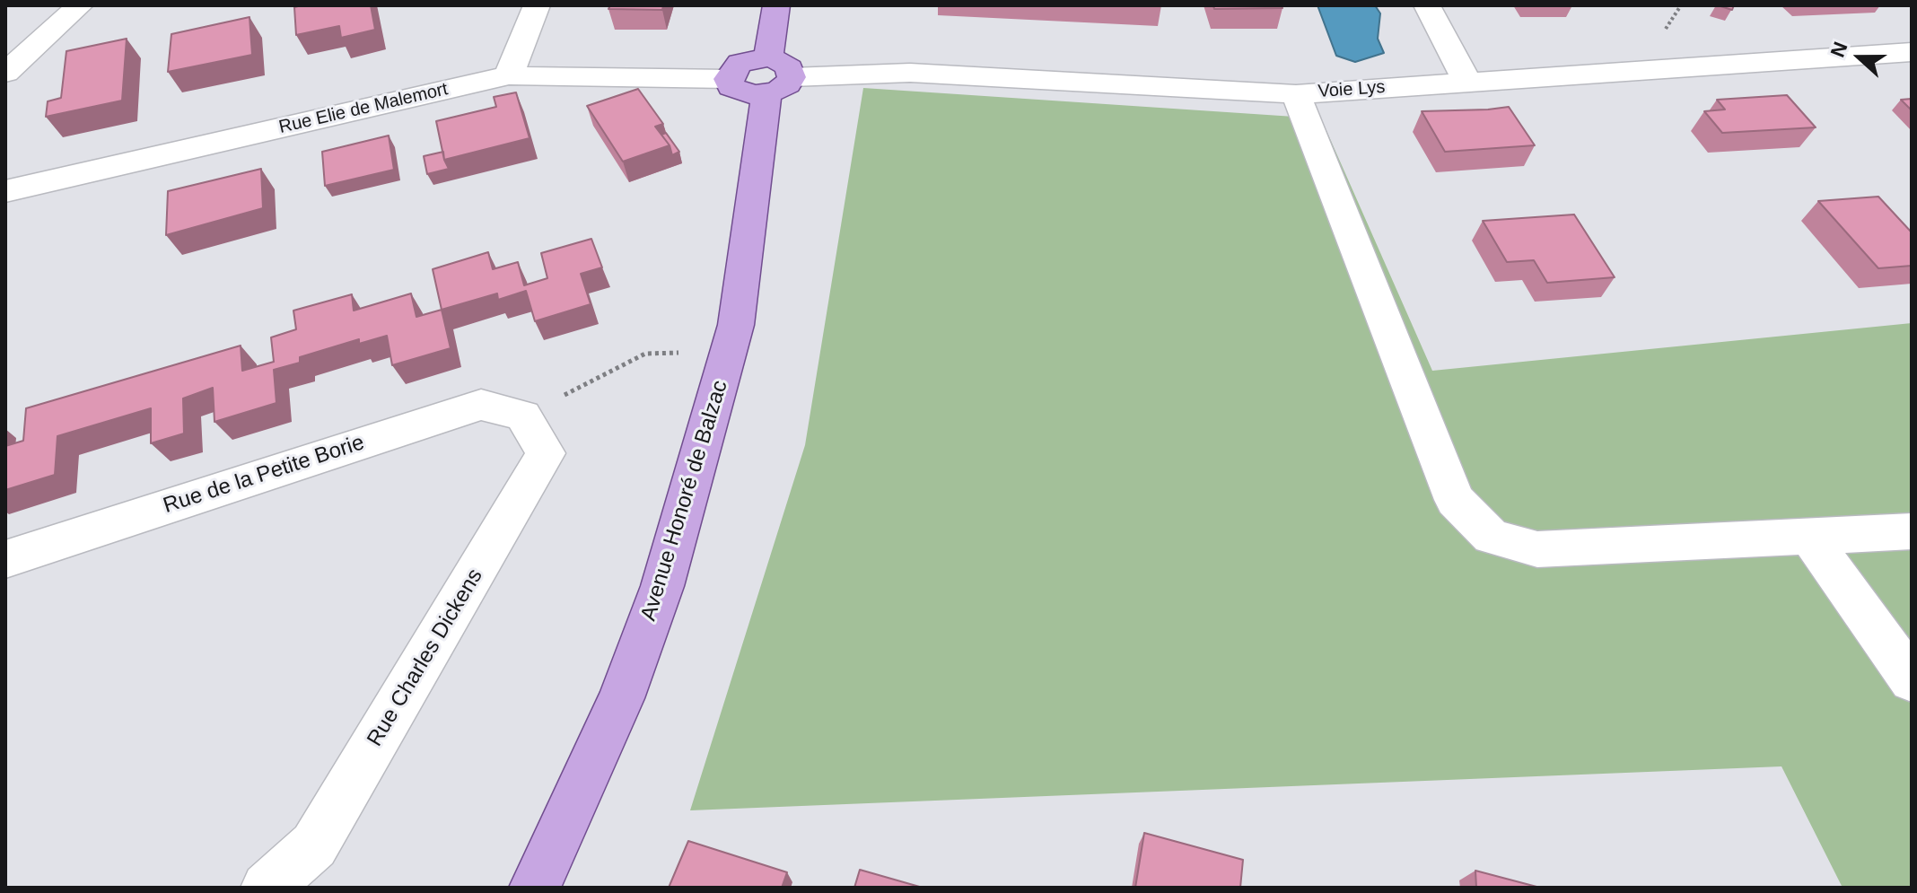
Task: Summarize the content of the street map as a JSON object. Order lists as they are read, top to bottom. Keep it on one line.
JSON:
{"streets":{"main road":["Avenue Honoré de Balzac"],"street":["Voie Lys","Rue Elie de Malemort","Rue de la Petite Borie","Rue Charles Dickens"]},"crossings":[["Voie Lys","Rue Elie de Malemort"],["Voie Lys","Avenue Honoré de Balzac"],["Rue Elie de Malemort","Avenue Honoré de Balzac"],["Rue de la Petite Borie","Rue Charles Dickens"]],"north":"left"}
